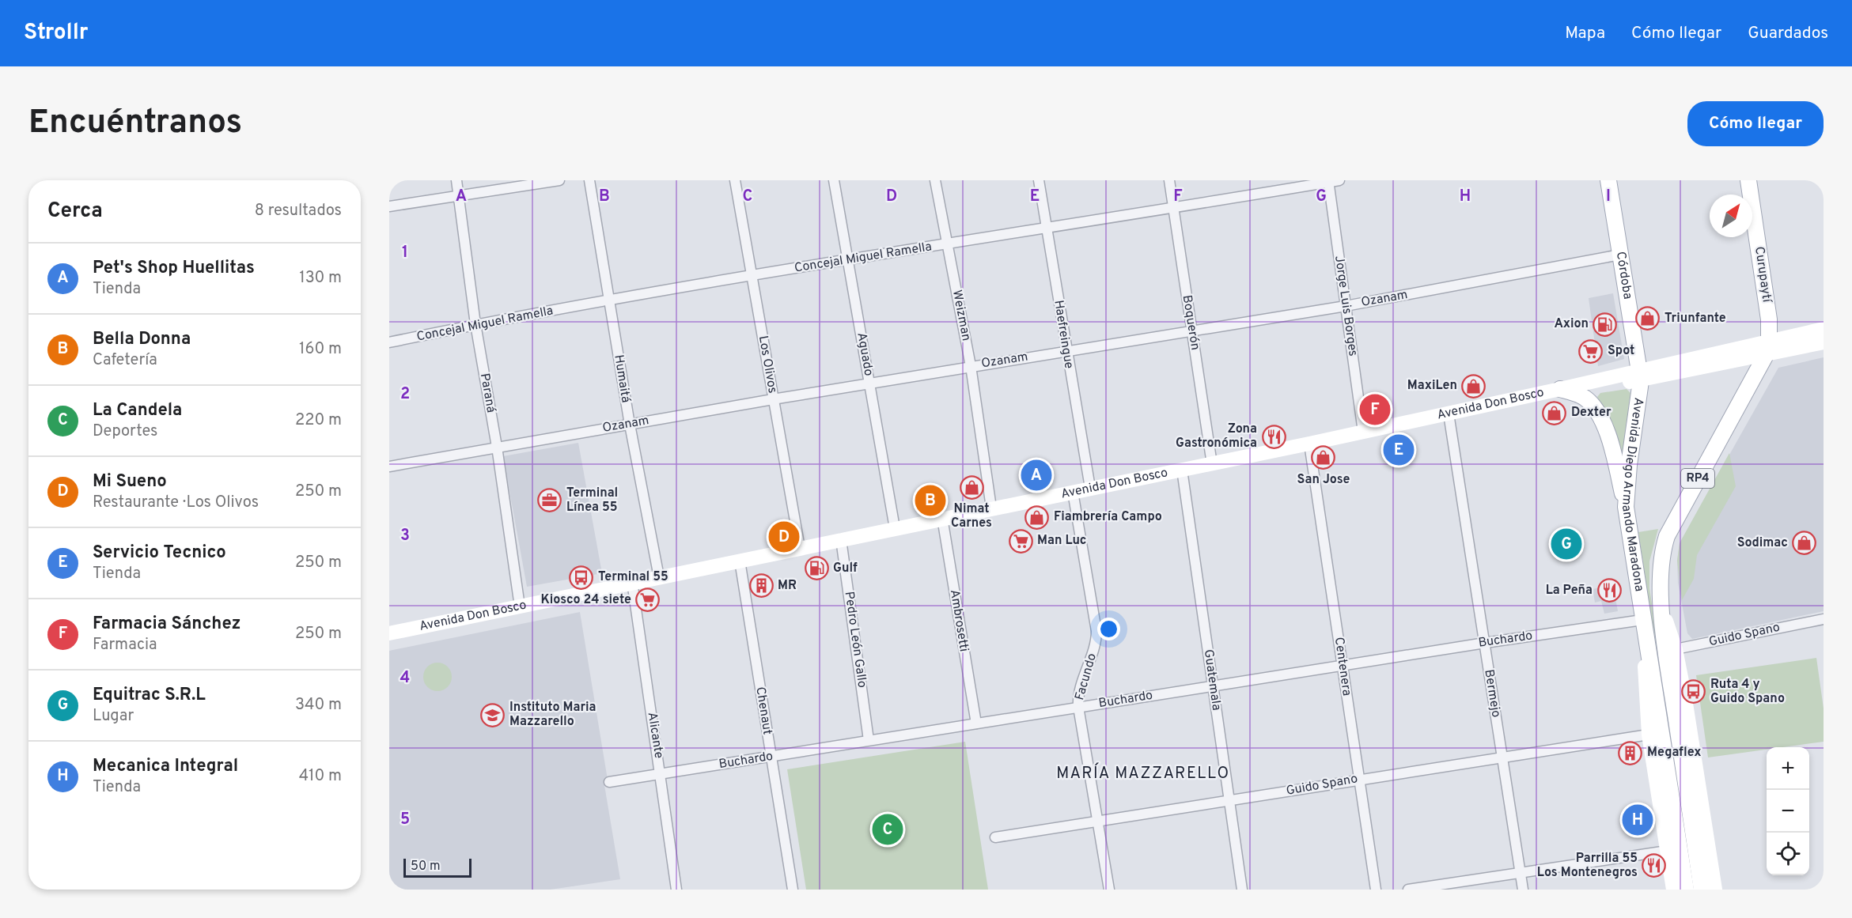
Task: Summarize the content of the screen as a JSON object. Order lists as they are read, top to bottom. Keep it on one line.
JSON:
{"streets":{"main road":["Curupaytí","Córdoba","Avenida Don Bosco","RP4","Avenida Diego Armando Maradona"],"street":["Concejal Miguel Ramella","Ozanam","Jorge Luis Borges","Weizman","Boquerón","Haefreingue","Aguado","Los Olivos","Humaitá","Paraná","Ambrosetti","Guido Spano","Pedro León Gallo","Buchardo","Centenera","Facundo","Guatemala","Bermejo","Chenaut","Alicante"]},"crossings":[["Concejal Miguel Ramella","Jorge Luis Borges"],["Concejal Miguel Ramella","Weizman"],["Concejal Miguel Ramella","Boquerón"],["Concejal Miguel Ramella","Haefreingue"],["Concejal Miguel Ramella","Aguado"],["Concejal Miguel Ramella","Los Olivos"],["Concejal Miguel Ramella","Humaitá"],["Concejal Miguel Ramella","Paraná"],["Curupaytí","Avenida Don Bosco"],["Curupaytí","Avenida Diego Armando Maradona"],["Córdoba","Ozanam"],["Córdoba","Avenida Don Bosco"],["Córdoba","Avenida Diego Armando Maradona"],["Ozanam","Jorge Luis Borges"],["Ozanam","Weizman"],["Ozanam","Boquerón"],["Ozanam","Haefreingue"],["Ozanam","Aguado"],["Ozanam","Los Olivos"],["Ozanam","Humaitá"],["Ozanam","Paraná"],["Jorge Luis Borges","Avenida Don Bosco"],["Weizman","Avenida Don Bosco"],["Boquerón","Avenida Don Bosco"],["Haefreingue","Avenida Don Bosco"],["Aguado","Avenida Don Bosco"],["Los Olivos","Avenida Don Bosco"],["Humaitá","Avenida Don Bosco"],["Paraná","Avenida Don Bosco"],["Avenida Don Bosco","Avenida Diego Armando Maradona"],["Avenida Don Bosco","Ambrosetti"],["Avenida Don Bosco","Pedro León Gallo"],["Avenida Don Bosco","Centenera"],["Avenida Don Bosco","Facundo"],["Avenida Don Bosco","Guatemala"],["Avenida Don Bosco","Bermejo"],["Avenida Don Bosco","Chenaut"],["Avenida Don Bosco","Alicante"],["Avenida Diego Armando Maradona","Guido Spano"],["Avenida Diego Armando Maradona","Buchardo"],["Ambrosetti","Buchardo"],["Guido Spano","Centenera"],["Guido Spano","Facundo"],["Guido Spano","Guatemala"],["Guido Spano","Bermejo"],["Pedro León Gallo","Buchardo"],["Buchardo","Centenera"],["Buchardo","Facundo"],["Buchardo","Guatemala"],["Buchardo","Bermejo"],["Buchardo","Chenaut"],["Buchardo","Alicante"]],"districts":["MARÍA MAZZARELLO"],"places":{"shop":["Triunfante","MaxiLen","Dexter","San Jose","Nimat Carnes","Fiambrería Campo","Sodimac"],"fuel station":["Axion","Gulf"],"supermarket":["Spot","Man Luc","Kiosco 24 siete"],"restaurant":["Zona Gastronómica","La Peña","Parrilla 55 Los Montenegros"],"office":["Terminal Línea 55"],"bus stop":["Terminal 55","Ruta 4 y Guido Spano"],"building":["MR","Megaflex"],"school or university":["Instituto Maria Mazzarello"]},"scale_bar":"50 m","north":"top right","page":{"header":"Strollr","nav":["Mapa","Cómo llegar","Guardados"],"buttons":"Cómo llegar","title":"Encuéntranos","heading":["Cerca","8 resultados"],"list":[{"mark":"A","name":"Pet's Shop Huellitas","note":"Tienda","value":"130 m"},{"mark":"B","name":"Bella Donna","note":"Cafetería","value":"160 m"},{"mark":"C","name":"La Candela","note":"Deportes","value":"220 m"},{"mark":"D","name":"Mi Sueno","note":"Restaurante · Los Olivos","value":"250 m"},{"mark":"E","name":"Servicio Tecnico","note":"Tienda","value":"250 m"},{"mark":"F","name":"Farmacia Sánchez","note":"Farmacia","value":"250 m"},{"mark":"G","name":"Equitrac S.R.L","note":"Lugar","value":"340 m"},{"mark":"H","name":"Mecanica Integral","note":"Tienda","value":"410 m"}],"pins":["F","E","A","B","D","G","H","C"],"map_buttons":["+","−"],"scale":"50 m"},"grid":{"columns":["A","B","C","D","E","F","G","H","I"],"rows":["1","2","3","4","5"]}}
